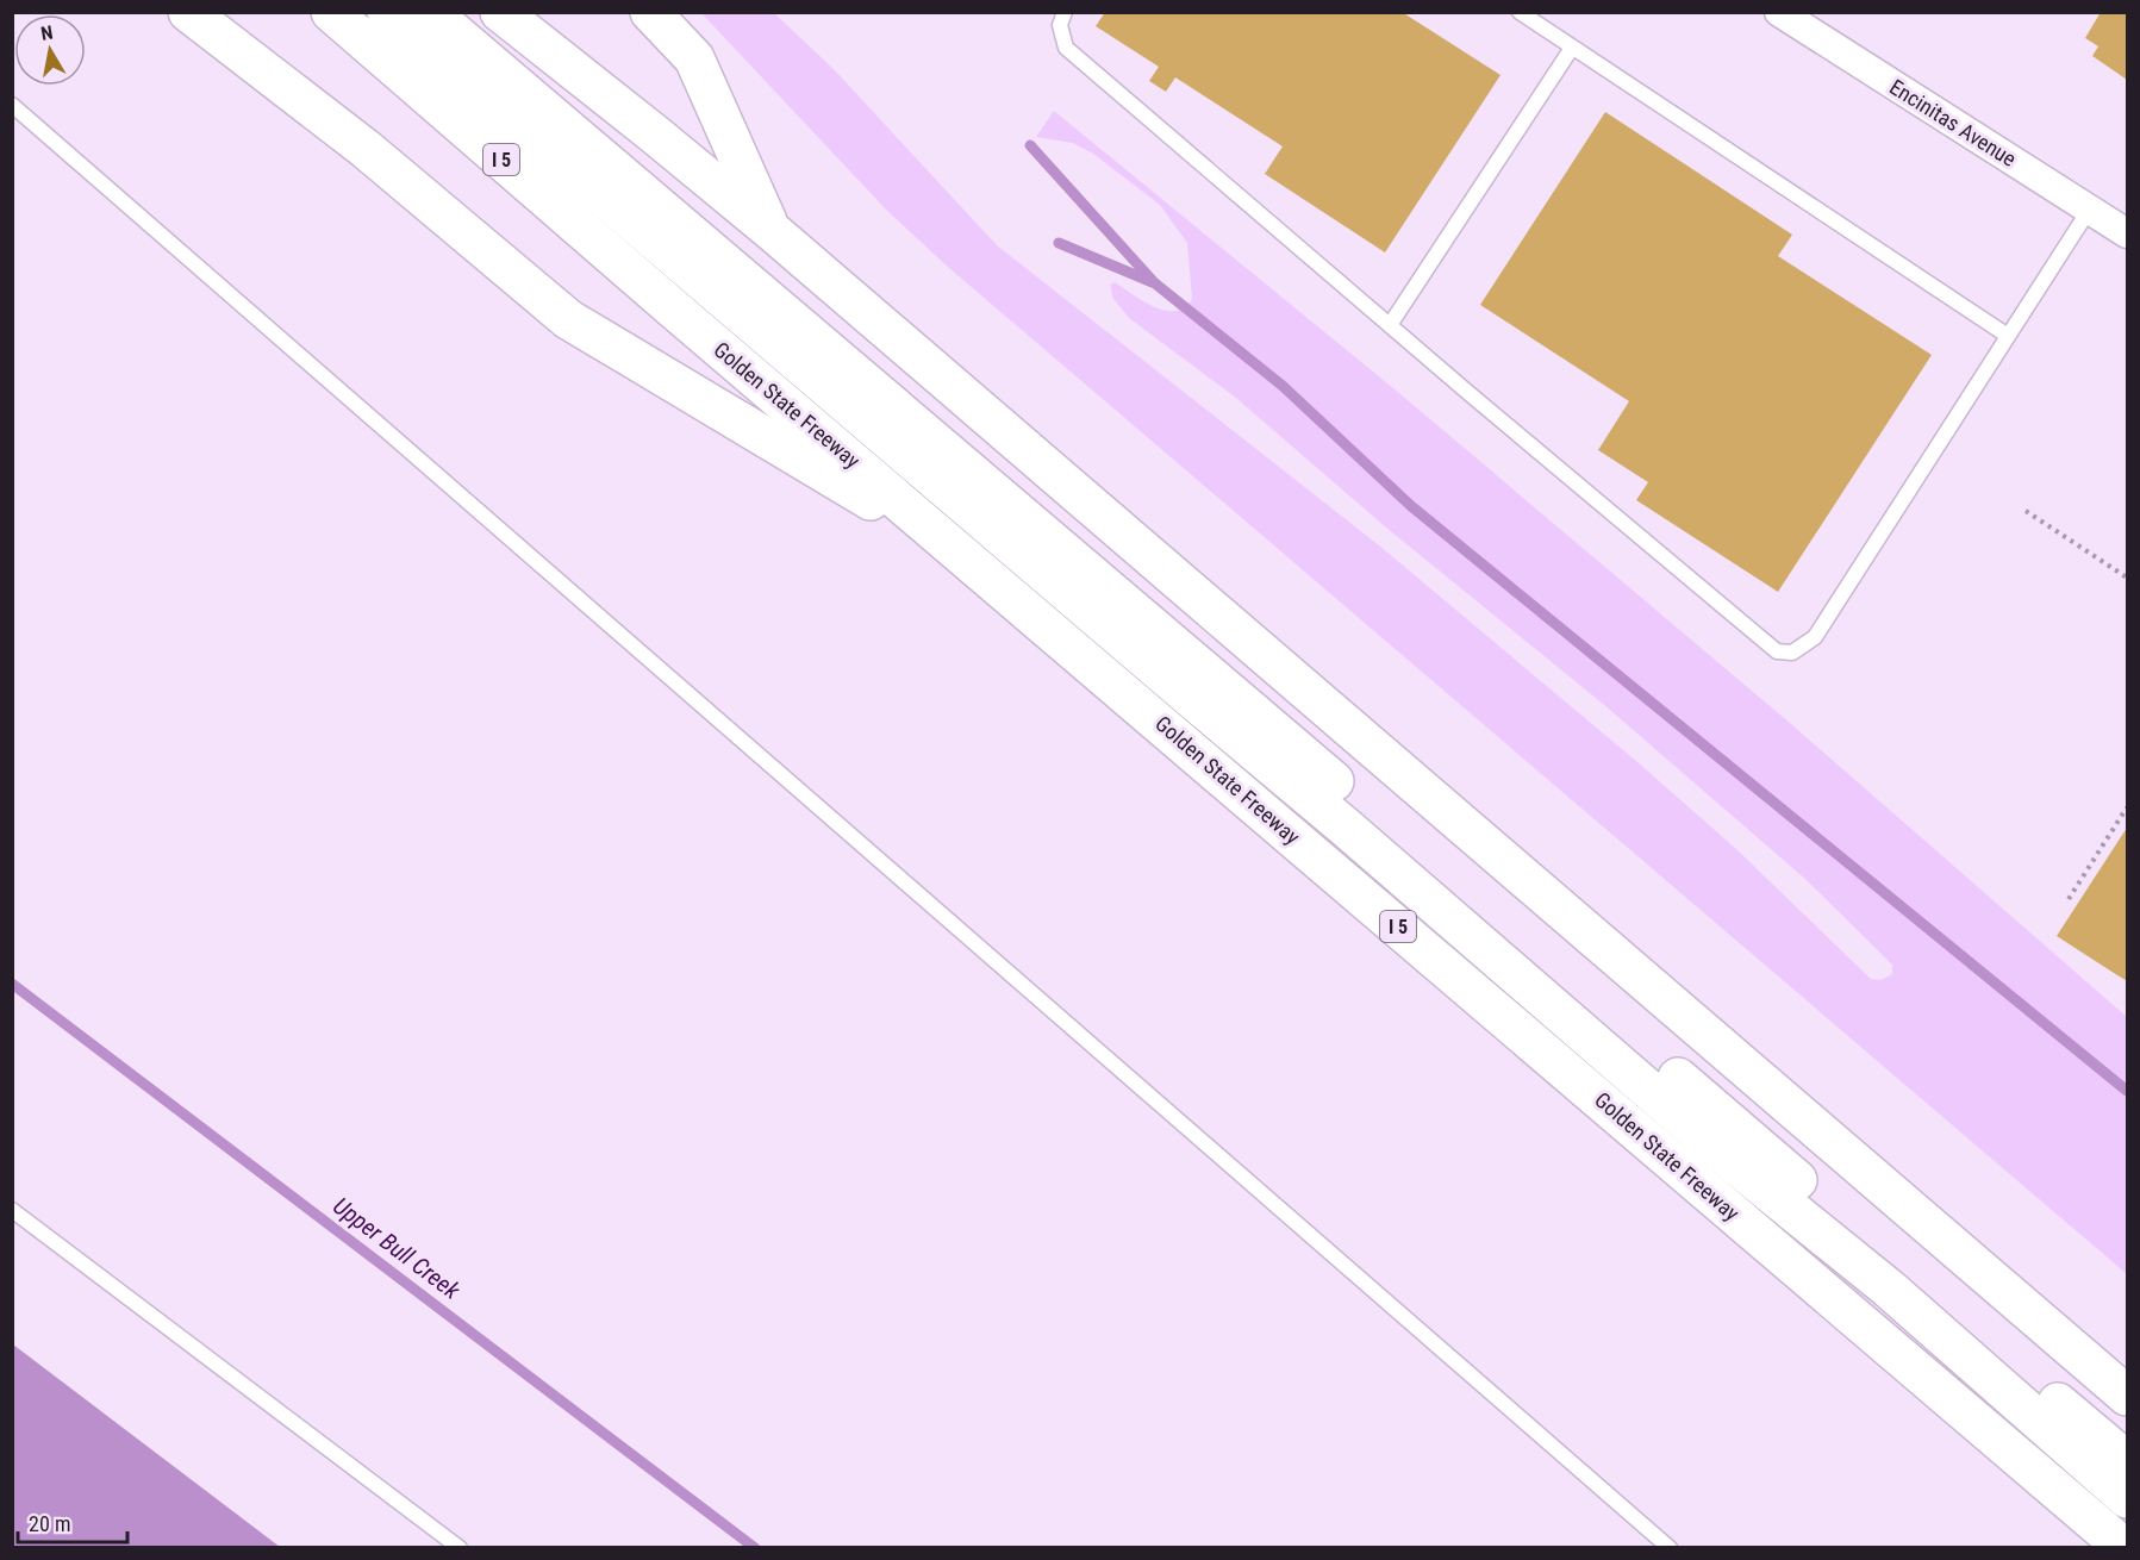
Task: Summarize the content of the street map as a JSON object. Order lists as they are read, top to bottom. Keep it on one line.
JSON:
{"streets":{"highway":["I 5","Golden State Freeway"],"street":["Encinitas Avenue"]},"water":["Upper Bull Creek"],"scale_bar":"20 m","north":"top"}
